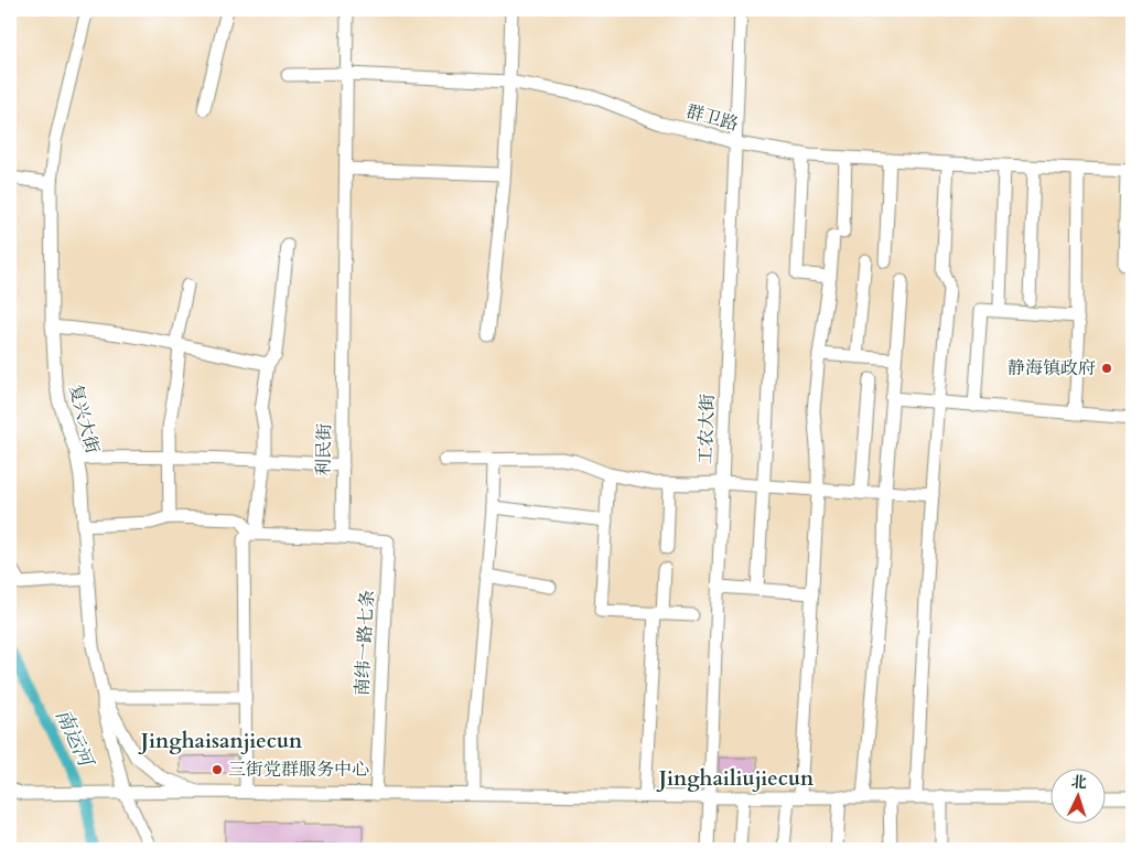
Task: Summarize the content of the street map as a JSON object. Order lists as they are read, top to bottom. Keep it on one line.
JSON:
{"streets":{"street":["群卫路","复兴大街","工农大街","利民街","南纬一路七条"]},"crossings":[["群卫路","工农大街"],["群卫路","利民街"],["利民街","南纬一路七条"]],"districts":["Jinghaisanjiecun","Jinghailiujiecun"],"water":["南运河"],"places":["静海镇政府","三街党群服务中心"],"north":"top"}
